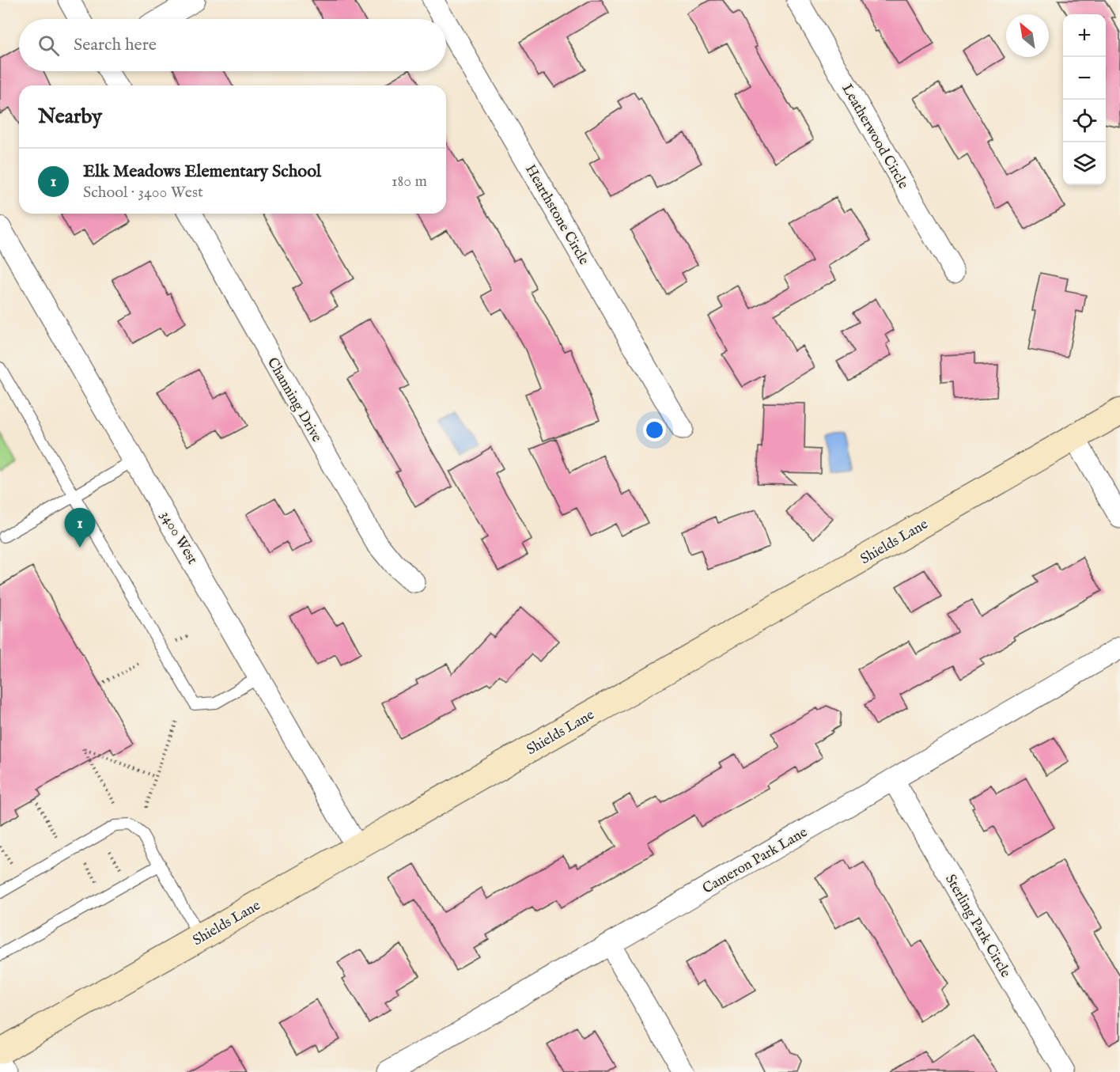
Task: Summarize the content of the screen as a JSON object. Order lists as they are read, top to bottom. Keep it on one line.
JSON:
{"streets":{"main road":["Shields Lane"],"street":["Leatherwood Circle","Hearthstone Circle","Channing Drive","3400 West","Cameron Park Lane","Sterling Park Circle"]},"crossings":[["3400 West","Shields Lane"],["Cameron Park Lane","Sterling Park Circle"]],"north":"top left","page":{"map_buttons":["+","−"],"search":"Search here","heading":"Nearby","list":[{"mark":"1","name":"Elk Meadows Elementary School","note":"School · 3400 West","value":"180 m"}],"pins":"1"}}
